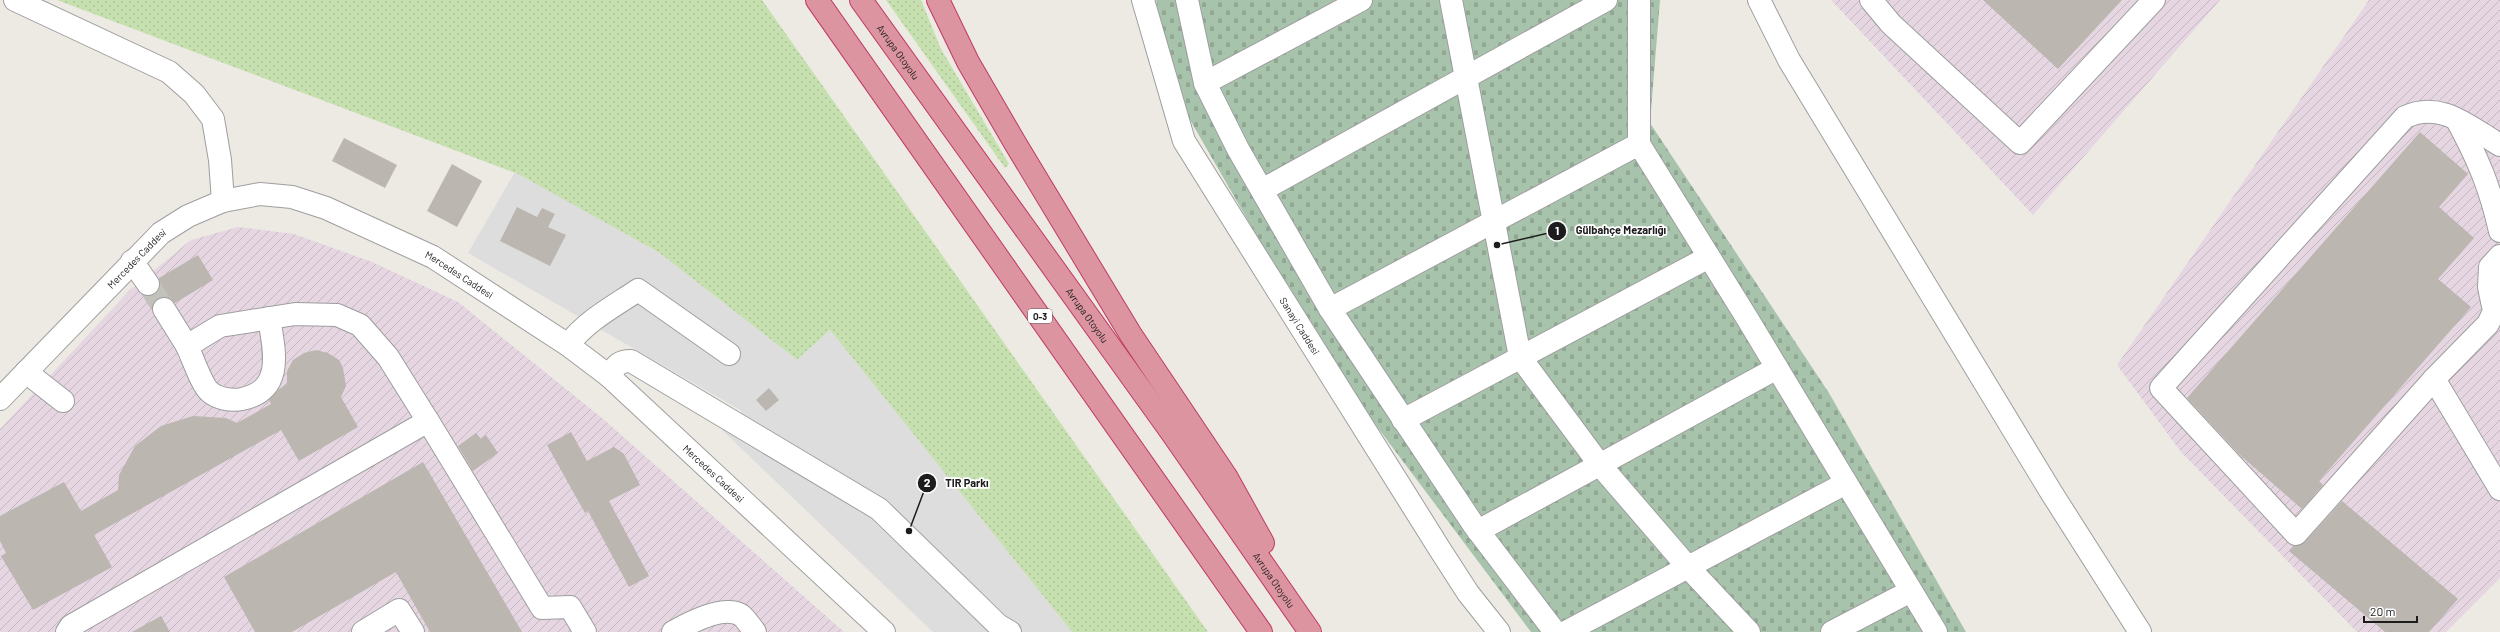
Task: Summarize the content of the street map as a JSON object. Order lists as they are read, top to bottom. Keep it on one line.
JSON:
{"streets":{"highway":["Avrupa Otoyolu","O-3"],"street":["Mercedes Caddesi","Sanayi Caddesi"]},"places":["Gülbahçe Mezarlığı","TIR Parkı"],"scale_bar":"20 m"}
